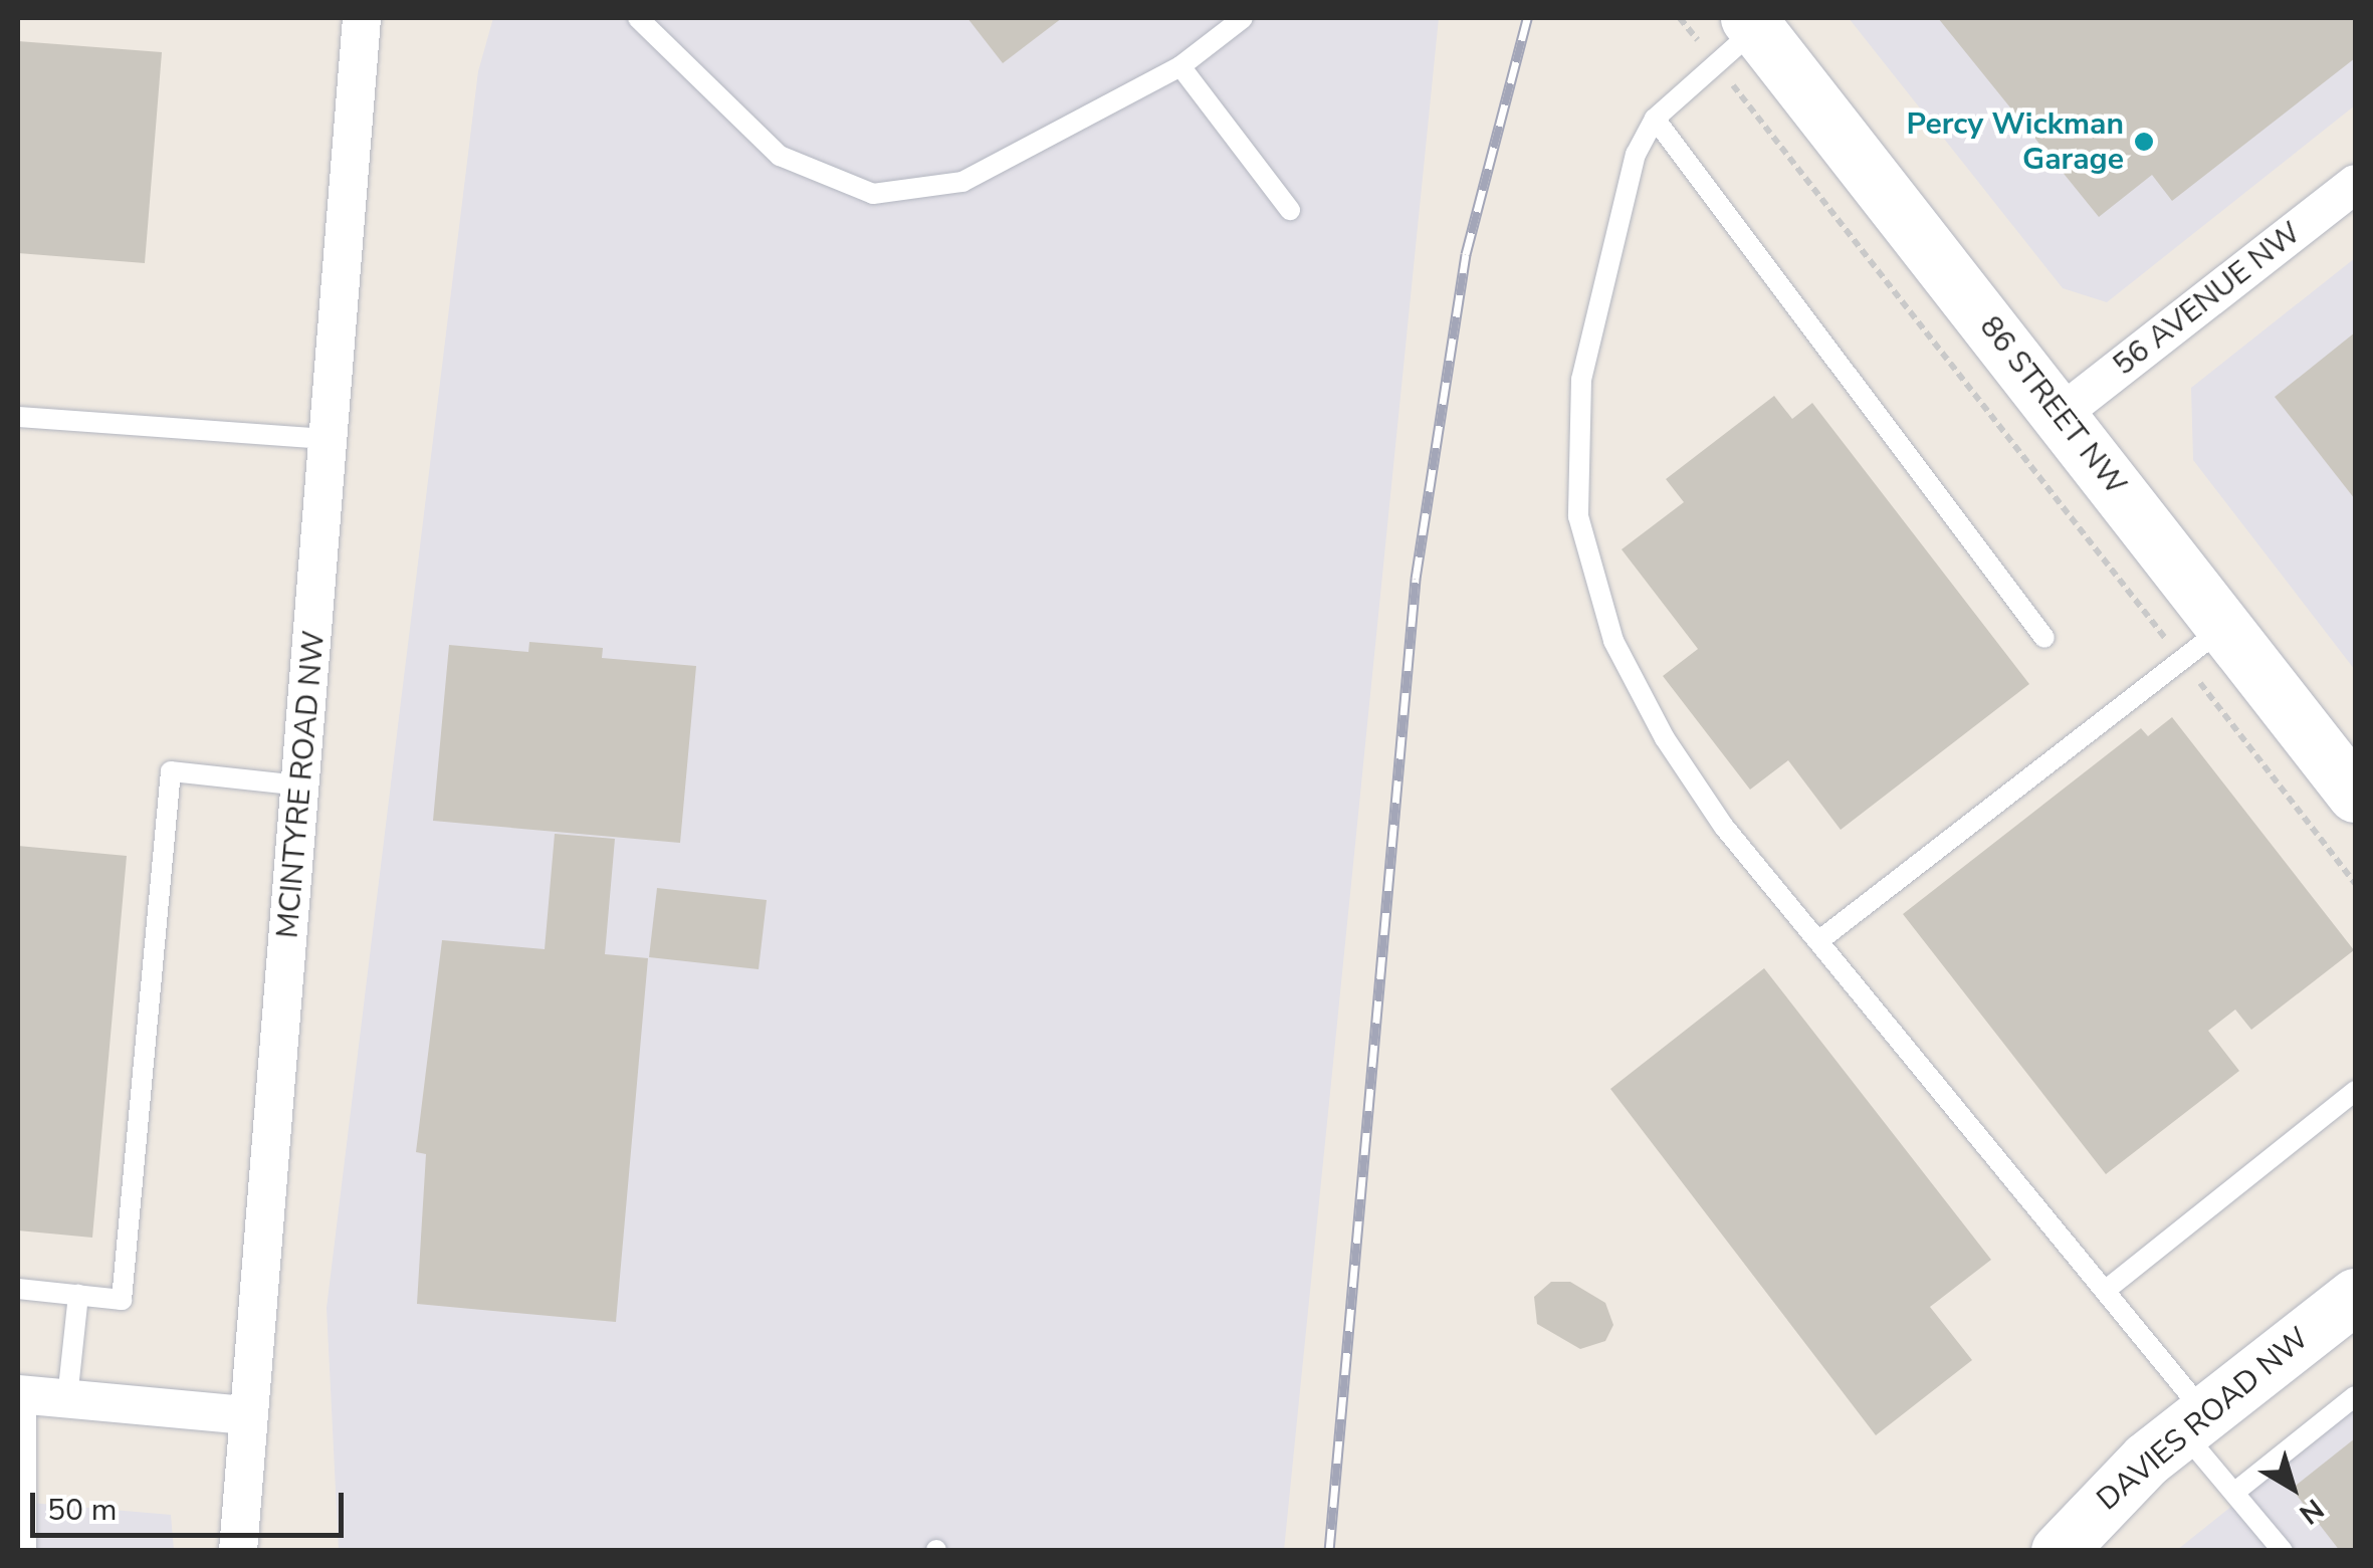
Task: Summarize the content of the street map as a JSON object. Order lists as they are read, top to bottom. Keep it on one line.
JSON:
{"streets":{"street":["56 AVENUE NW","86 STREET NW","MCINTYRE ROAD NW","DAVIES ROAD NW"]},"crossings":[["56 AVENUE NW","86 STREET NW"]],"places":["Percy Wickman Garage"],"scale_bar":"50 m","north":"bottom right"}
